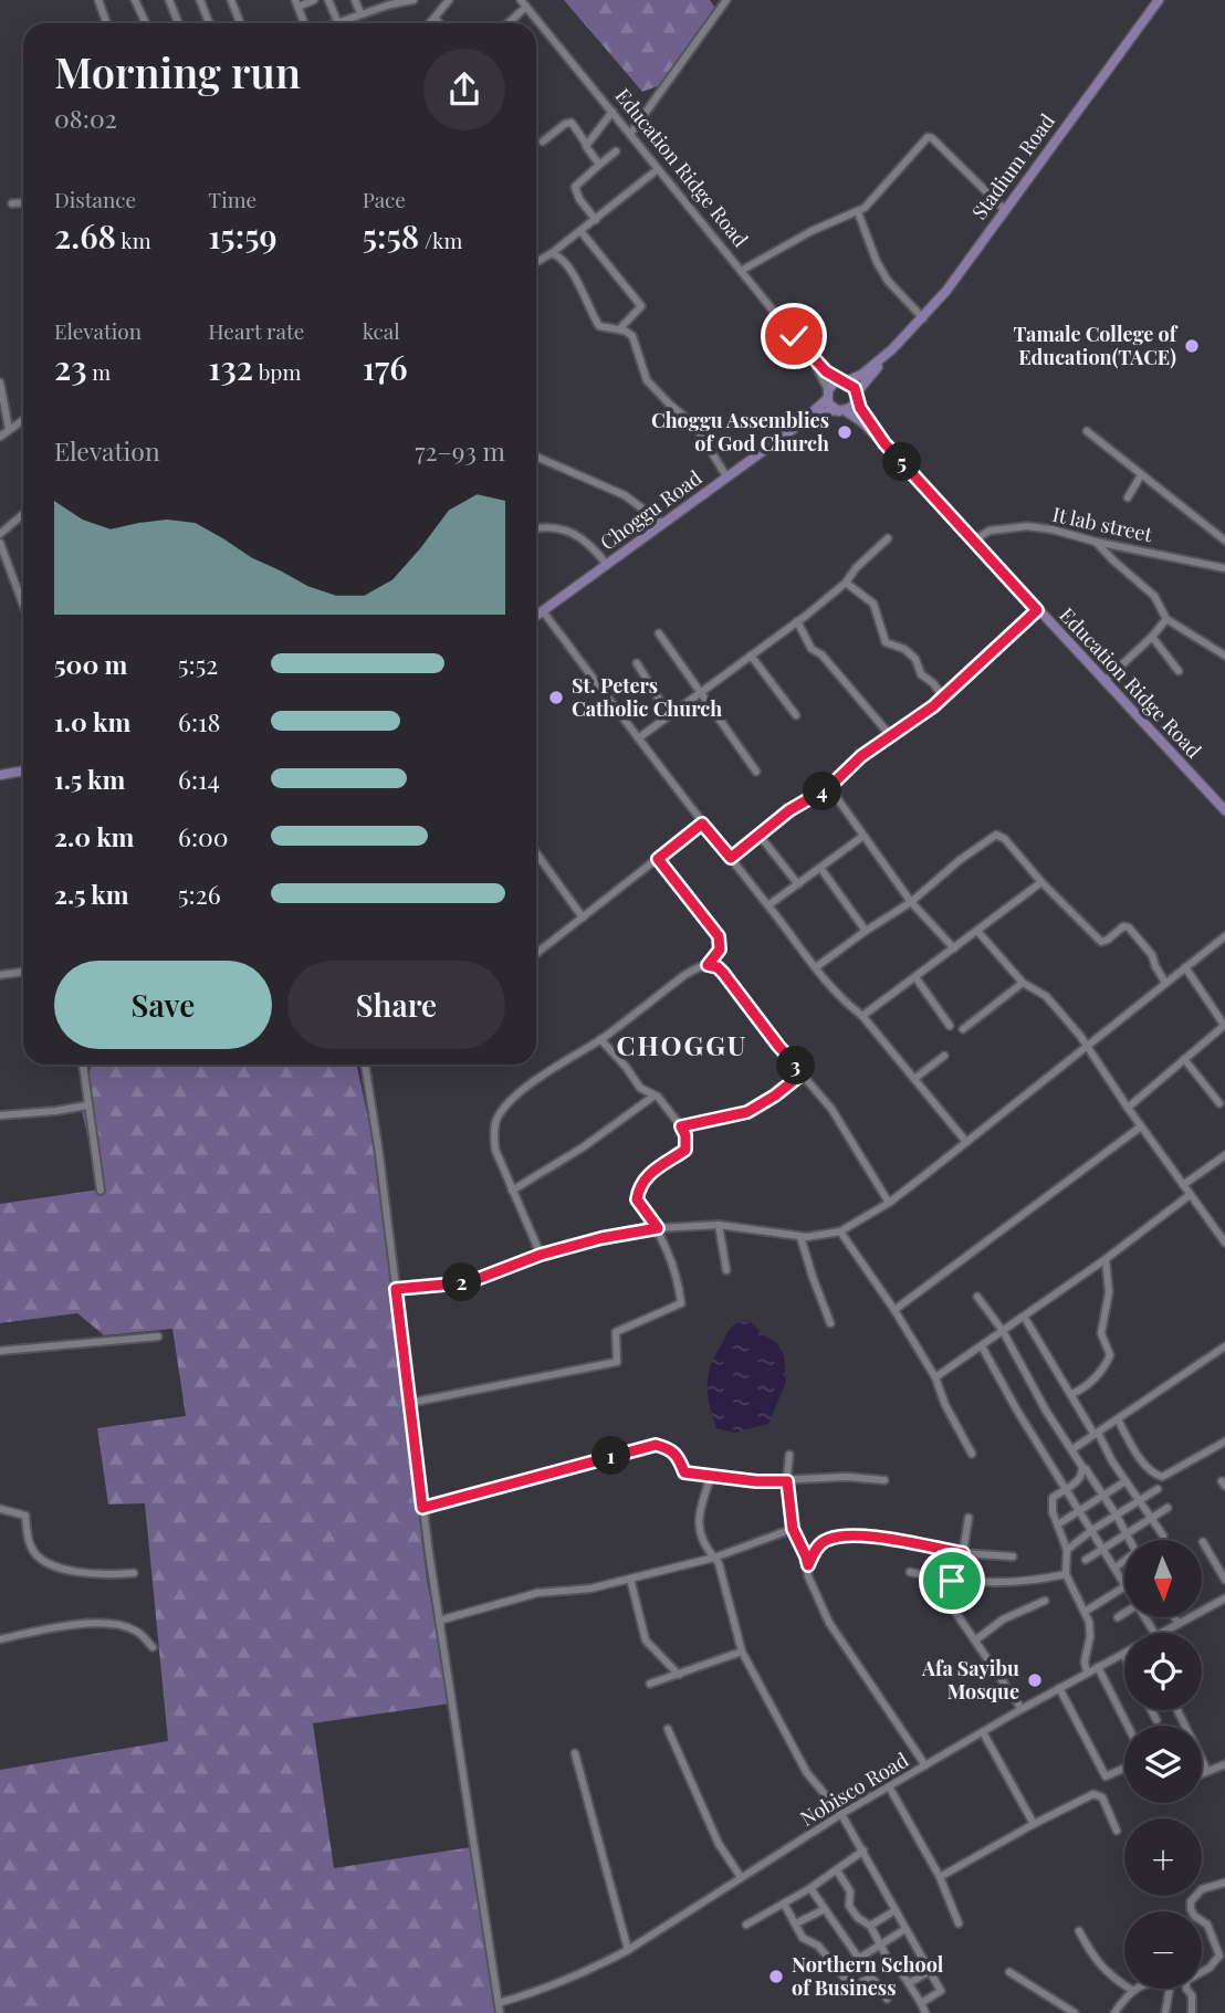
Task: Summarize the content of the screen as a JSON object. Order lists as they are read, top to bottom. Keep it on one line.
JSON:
{"streets":{"main road":["Stadium Road","Education Ridge Road","Choggu Road"],"street":["It lab street","Nobisco Road"]},"crossings":[["Stadium Road","Education Ridge Road"],["Stadium Road","Choggu Road"],["Education Ridge Road","Choggu Road"],["Education Ridge Road","It lab street"]],"districts":["CHOGGU"],"places":["Tamale College of Education(TACE)","Choggu Assemblies of God Church","St. Peters Catholic Church","Afa Sayibu Mosque","Northern School of Business"],"north":"bottom","page":{"heading":["Morning run","08:02"],"stats":[["Distance","2.68 km"],["Time","15:59"],["Pace","5:58 /km"],["Elevation","23 m"],["Heart rate","132 bpm"],["kcal","176"]],"chart":["Elevation","72–93 m"],"pins":["5","4","3","2","1"],"list":[{"name":"500 m","note":"5:52"},{"name":"1.0 km","note":"6:18"},{"name":"1.5 km","note":"6:14"},{"name":"2.0 km","note":"6:00"},{"name":"2.5 km","note":"5:26"}],"buttons":["Save","Share"],"map_buttons":["+","−"]}}
